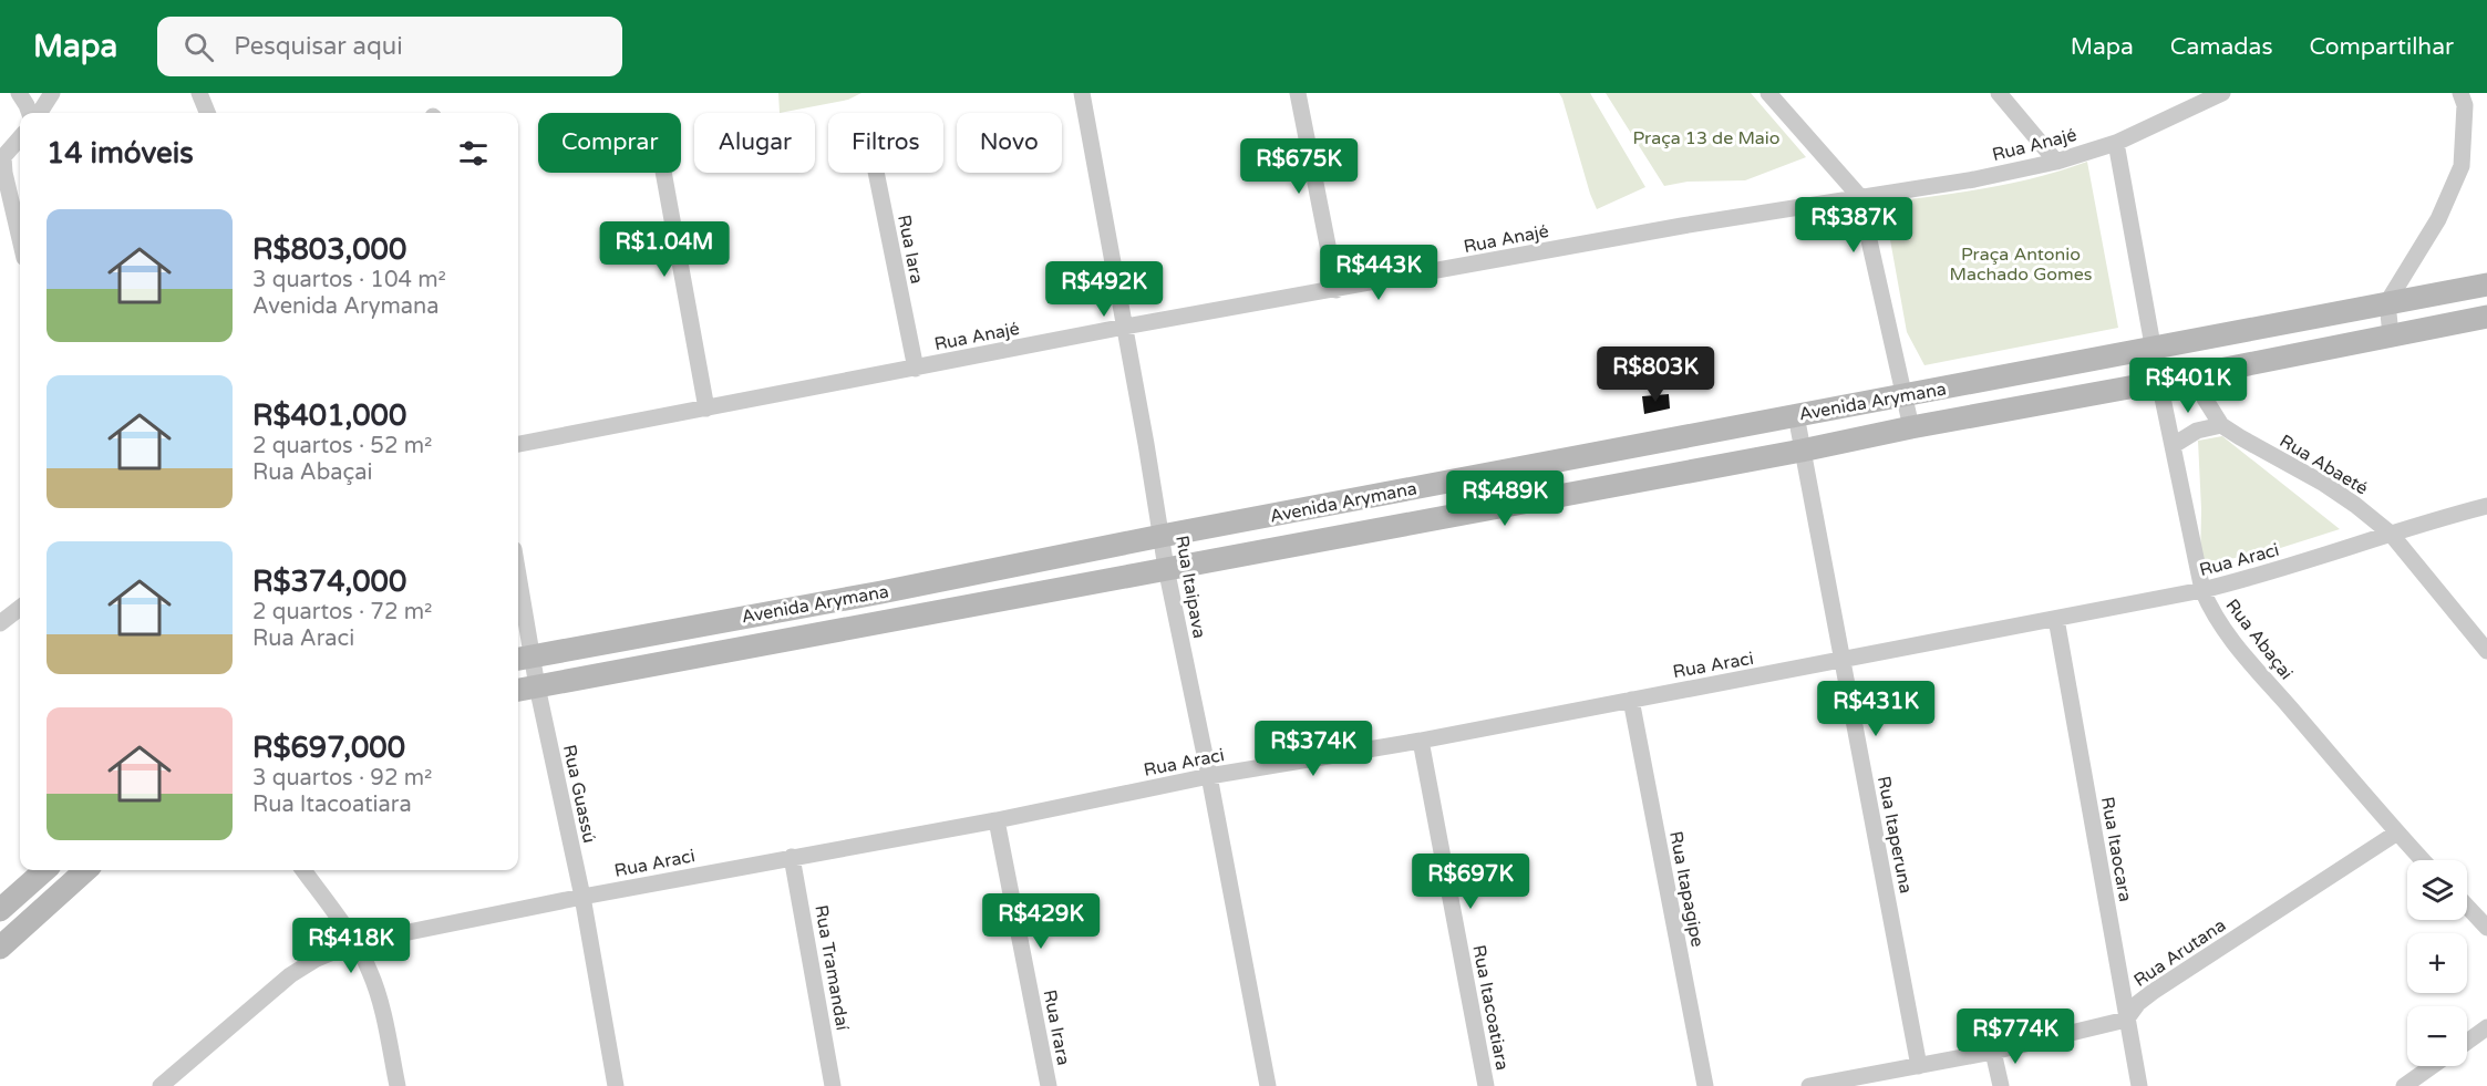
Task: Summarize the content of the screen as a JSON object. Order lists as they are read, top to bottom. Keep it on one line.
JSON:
{"streets":{"main road":["Avenida Arymana"],"street":["Rua Anajé","Rua Iara","Rua Abaeté","Rua Araci","Rua Itaipava","Rua Abaçai","Rua Guassú","Rua Itaperuna","Rua Itaocara","Rua Itapagipe","Rua Arutana","Rua Tramandaí","Rua Itacoatiara","Rua Irara"]},"crossings":[["Rua Anajé","Rua Iara"],["Rua Anajé","Rua Itaipava"],["Rua Anajé","Rua Abaçai"],["Avenida Arymana","Rua Abaeté"],["Avenida Arymana","Rua Itaipava"],["Avenida Arymana","Rua Abaçai"],["Avenida Arymana","Rua Guassú"],["Avenida Arymana","Rua Itaperuna"],["Rua Abaeté","Rua Araci"],["Rua Araci","Rua Itaipava"],["Rua Araci","Rua Abaçai"],["Rua Araci","Rua Guassú"],["Rua Araci","Rua Itaperuna"],["Rua Araci","Rua Itaocara"],["Rua Araci","Rua Itapagipe"],["Rua Araci","Rua Tramandaí"],["Rua Araci","Rua Itacoatiara"],["Rua Araci","Rua Irara"],["Rua Abaçai","Rua Arutana"],["Rua Itaocara","Rua Arutana"]],"parks":["Praça 13 de Maio","Praça Antonio Machado Gomes"],"page":{"header":"Mapa","search":"Pesquisar aqui","nav":["Mapa","Camadas","Compartilhar"],"chip":["Comprar","Alugar","Filtros","Novo"],"heading":"14 imóveis","price":["R$675K","R$387K","R$1.04M","R$443K","R$492K","R$803K","R$401K","R$489K","R$431K","R$374K","R$697K","R$429K","R$418K","R$774K"],"list":[{"name":"R$803,000","note":"3 quartos · 104 m² · Avenida Arymana"},{"name":"R$401,000","note":"2 quartos · 52 m² · Rua Abaçai"},{"name":"R$374,000","note":"2 quartos · 72 m² · Rua Araci"},{"name":"R$697,000","note":"3 quartos · 92 m² · Rua Itacoatiara"}],"map_buttons":["+","−"]}}
